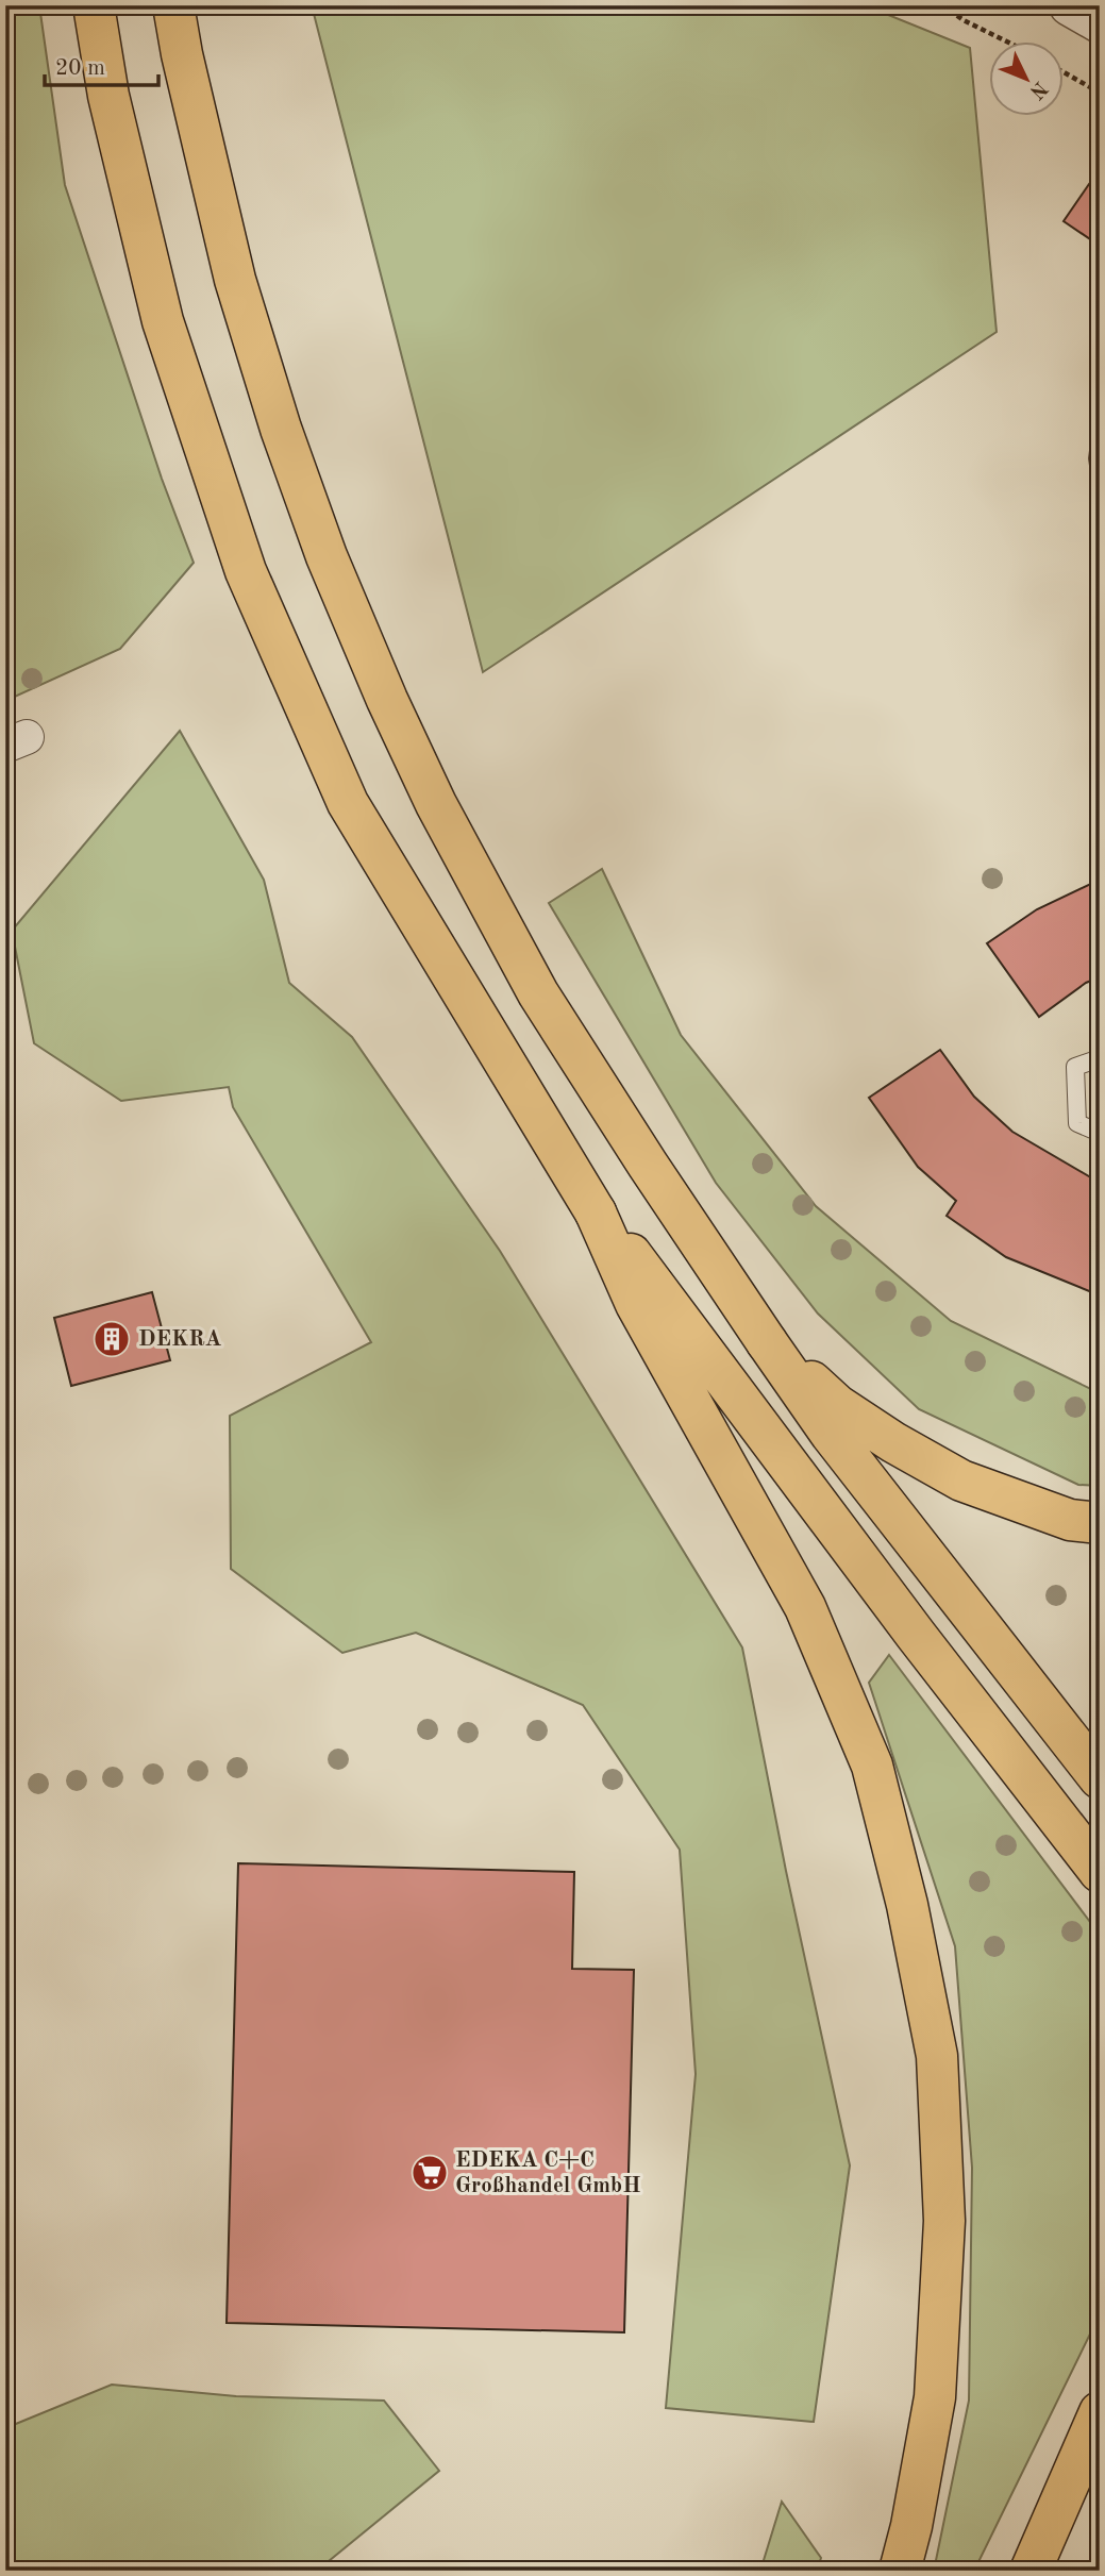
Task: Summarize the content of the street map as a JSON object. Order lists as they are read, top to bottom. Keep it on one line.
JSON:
{"places":{"building":["DEKRA"],"supermarket":["EDEKA C+C Großhandel GmbH"]},"scale_bar":"20 m","north":"bottom right"}
